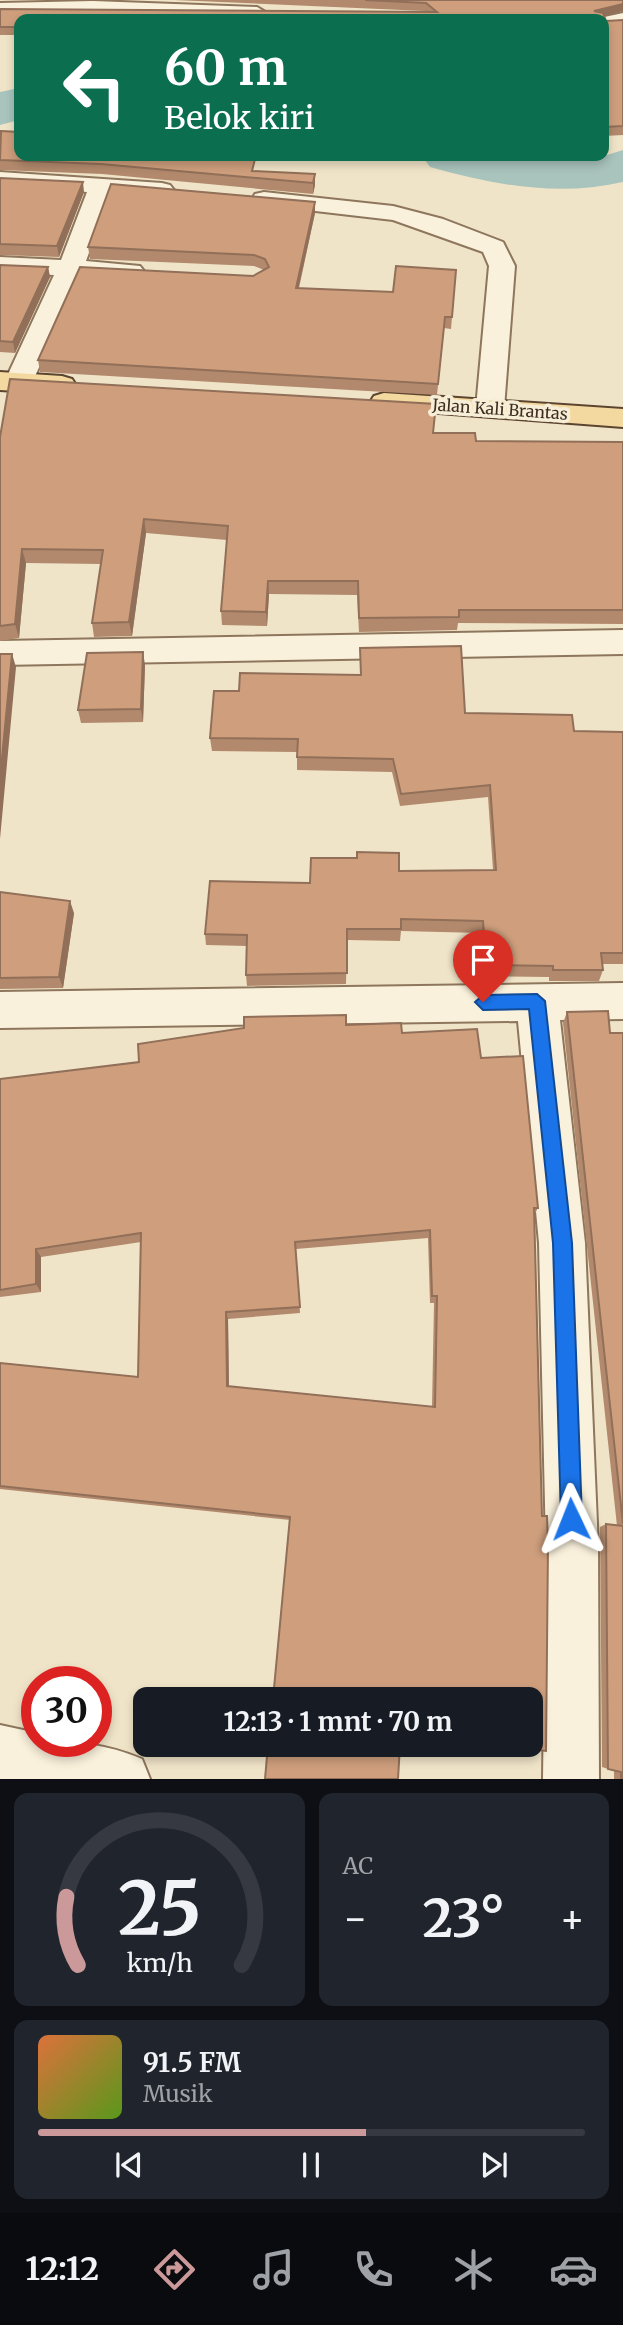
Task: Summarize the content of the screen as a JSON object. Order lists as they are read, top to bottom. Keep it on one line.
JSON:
{"streets":{"main road":["Jalan Kali Brantas"]},"page":{"turn":["60 m","Belok kiri"],"limit":"30","trip":"12:13 · 1 mnt · 70 m","tile":"AC","heat":["−","23°","+"],"song":["91.5 FM","Musik"],"tabs":"12:12","gauge":["25","km/h"]}}
